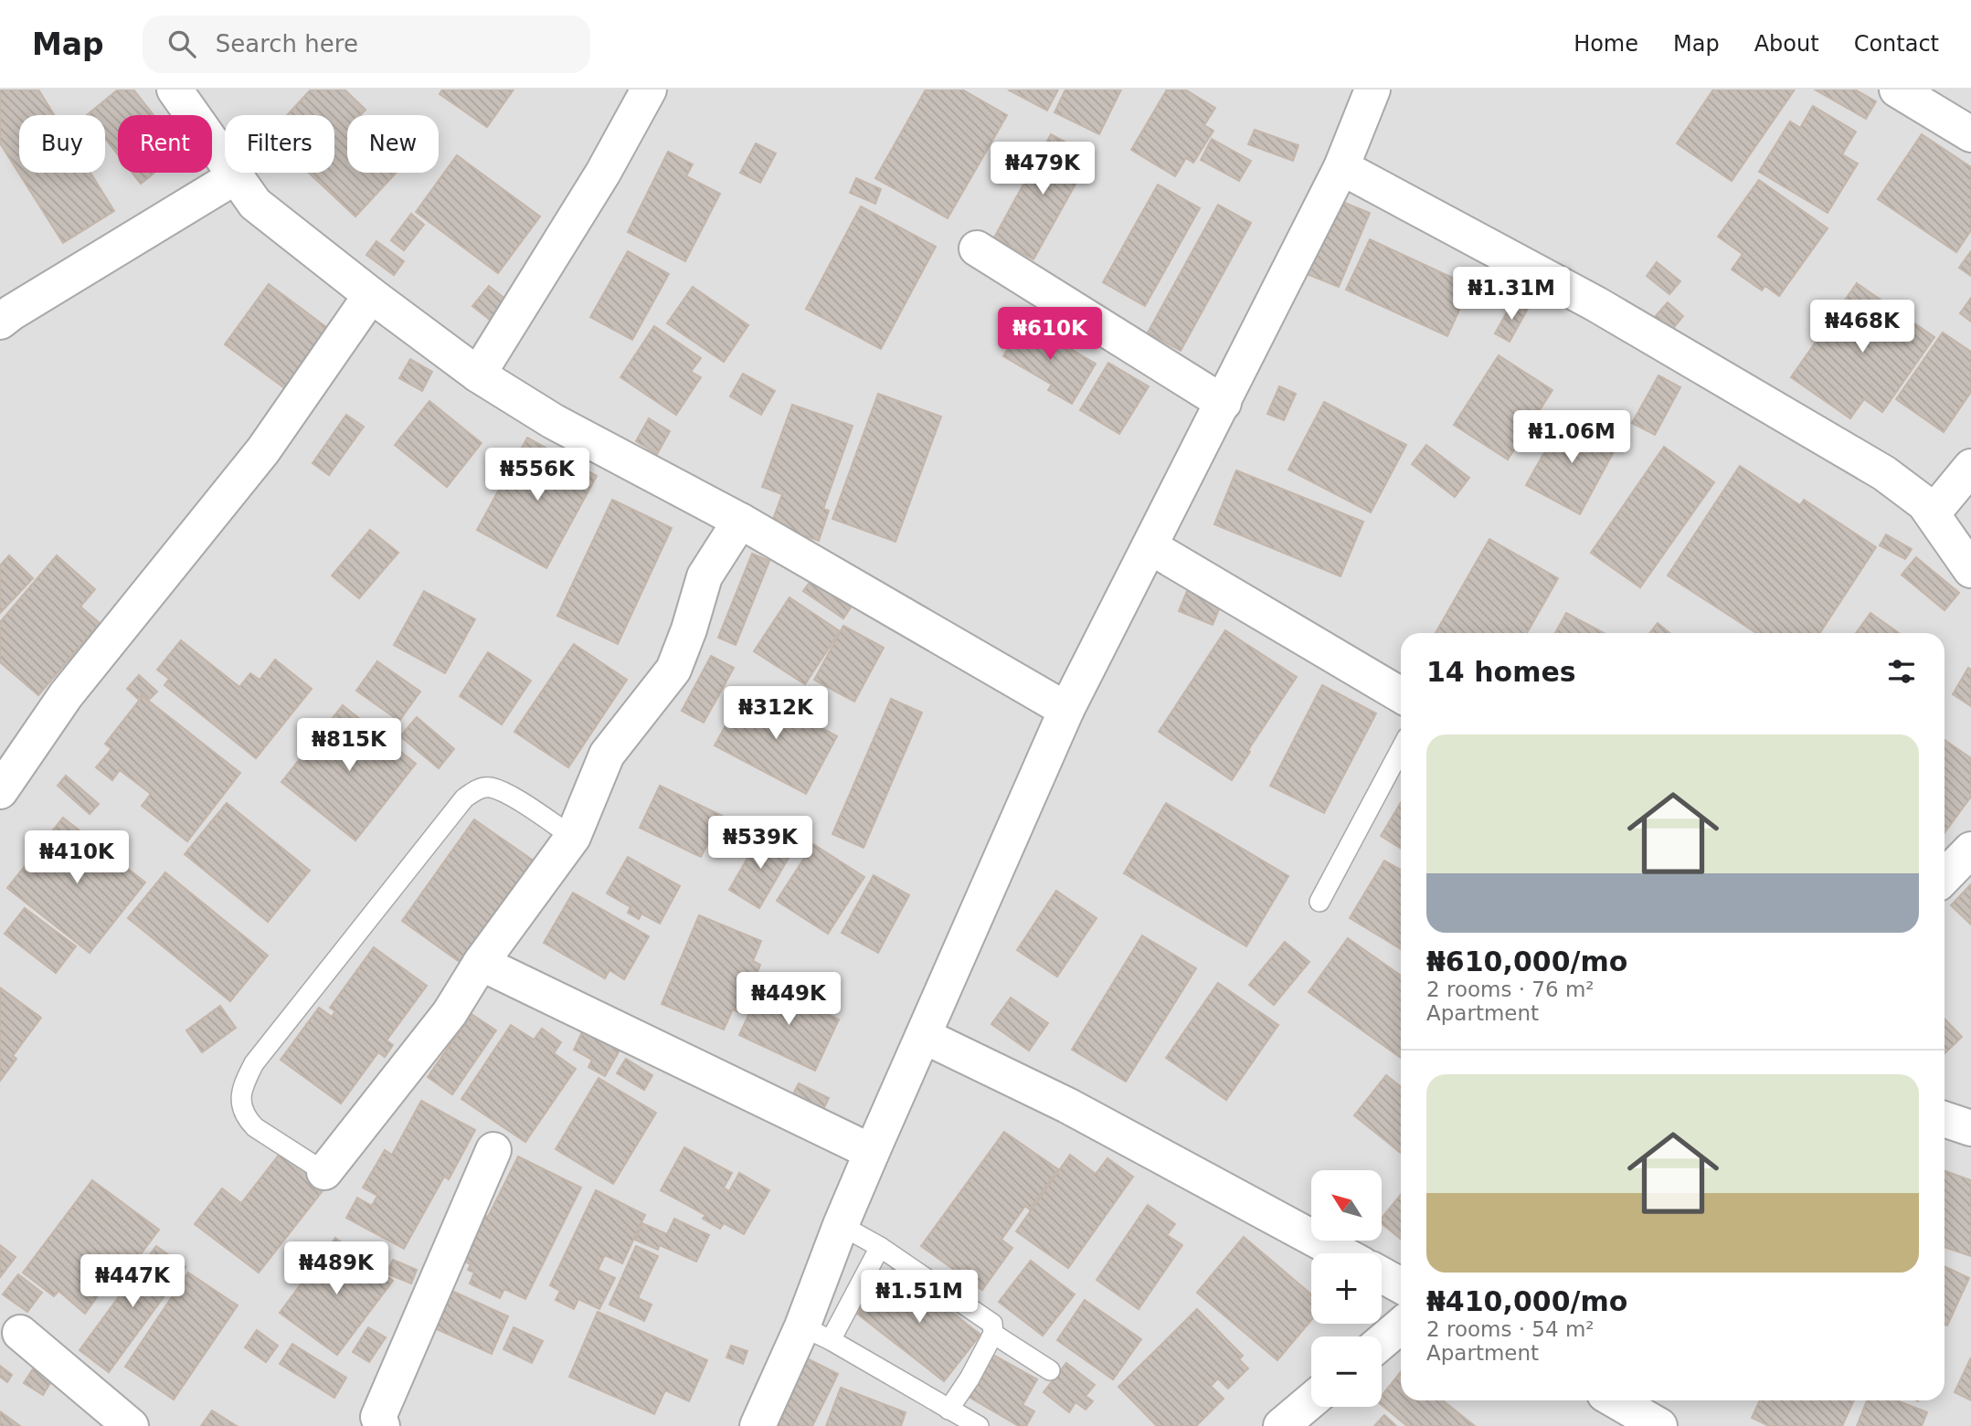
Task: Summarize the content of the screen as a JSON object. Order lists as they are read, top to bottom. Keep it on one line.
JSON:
{"north":"top left","page":{"header":"Map","search":"Search here","nav":["Home","Map","About","Contact"],"chip":["Buy","Rent","Filters","New"],"price":["₦479K","₦1.31M","₦468K","₦610K","₦1.06M","₦556K","₦312K","₦815K","₦539K","₦410K","₦449K","₦489K","₦447K","₦1.51M"],"heading":"14 homes","list":[{"name":"₦610,000/mo","note":"2 rooms · 76 m² · Apartment"},{"name":"₦410,000/mo","note":"2 rooms · 54 m² · Apartment"}],"map_buttons":["+","−"]}}
